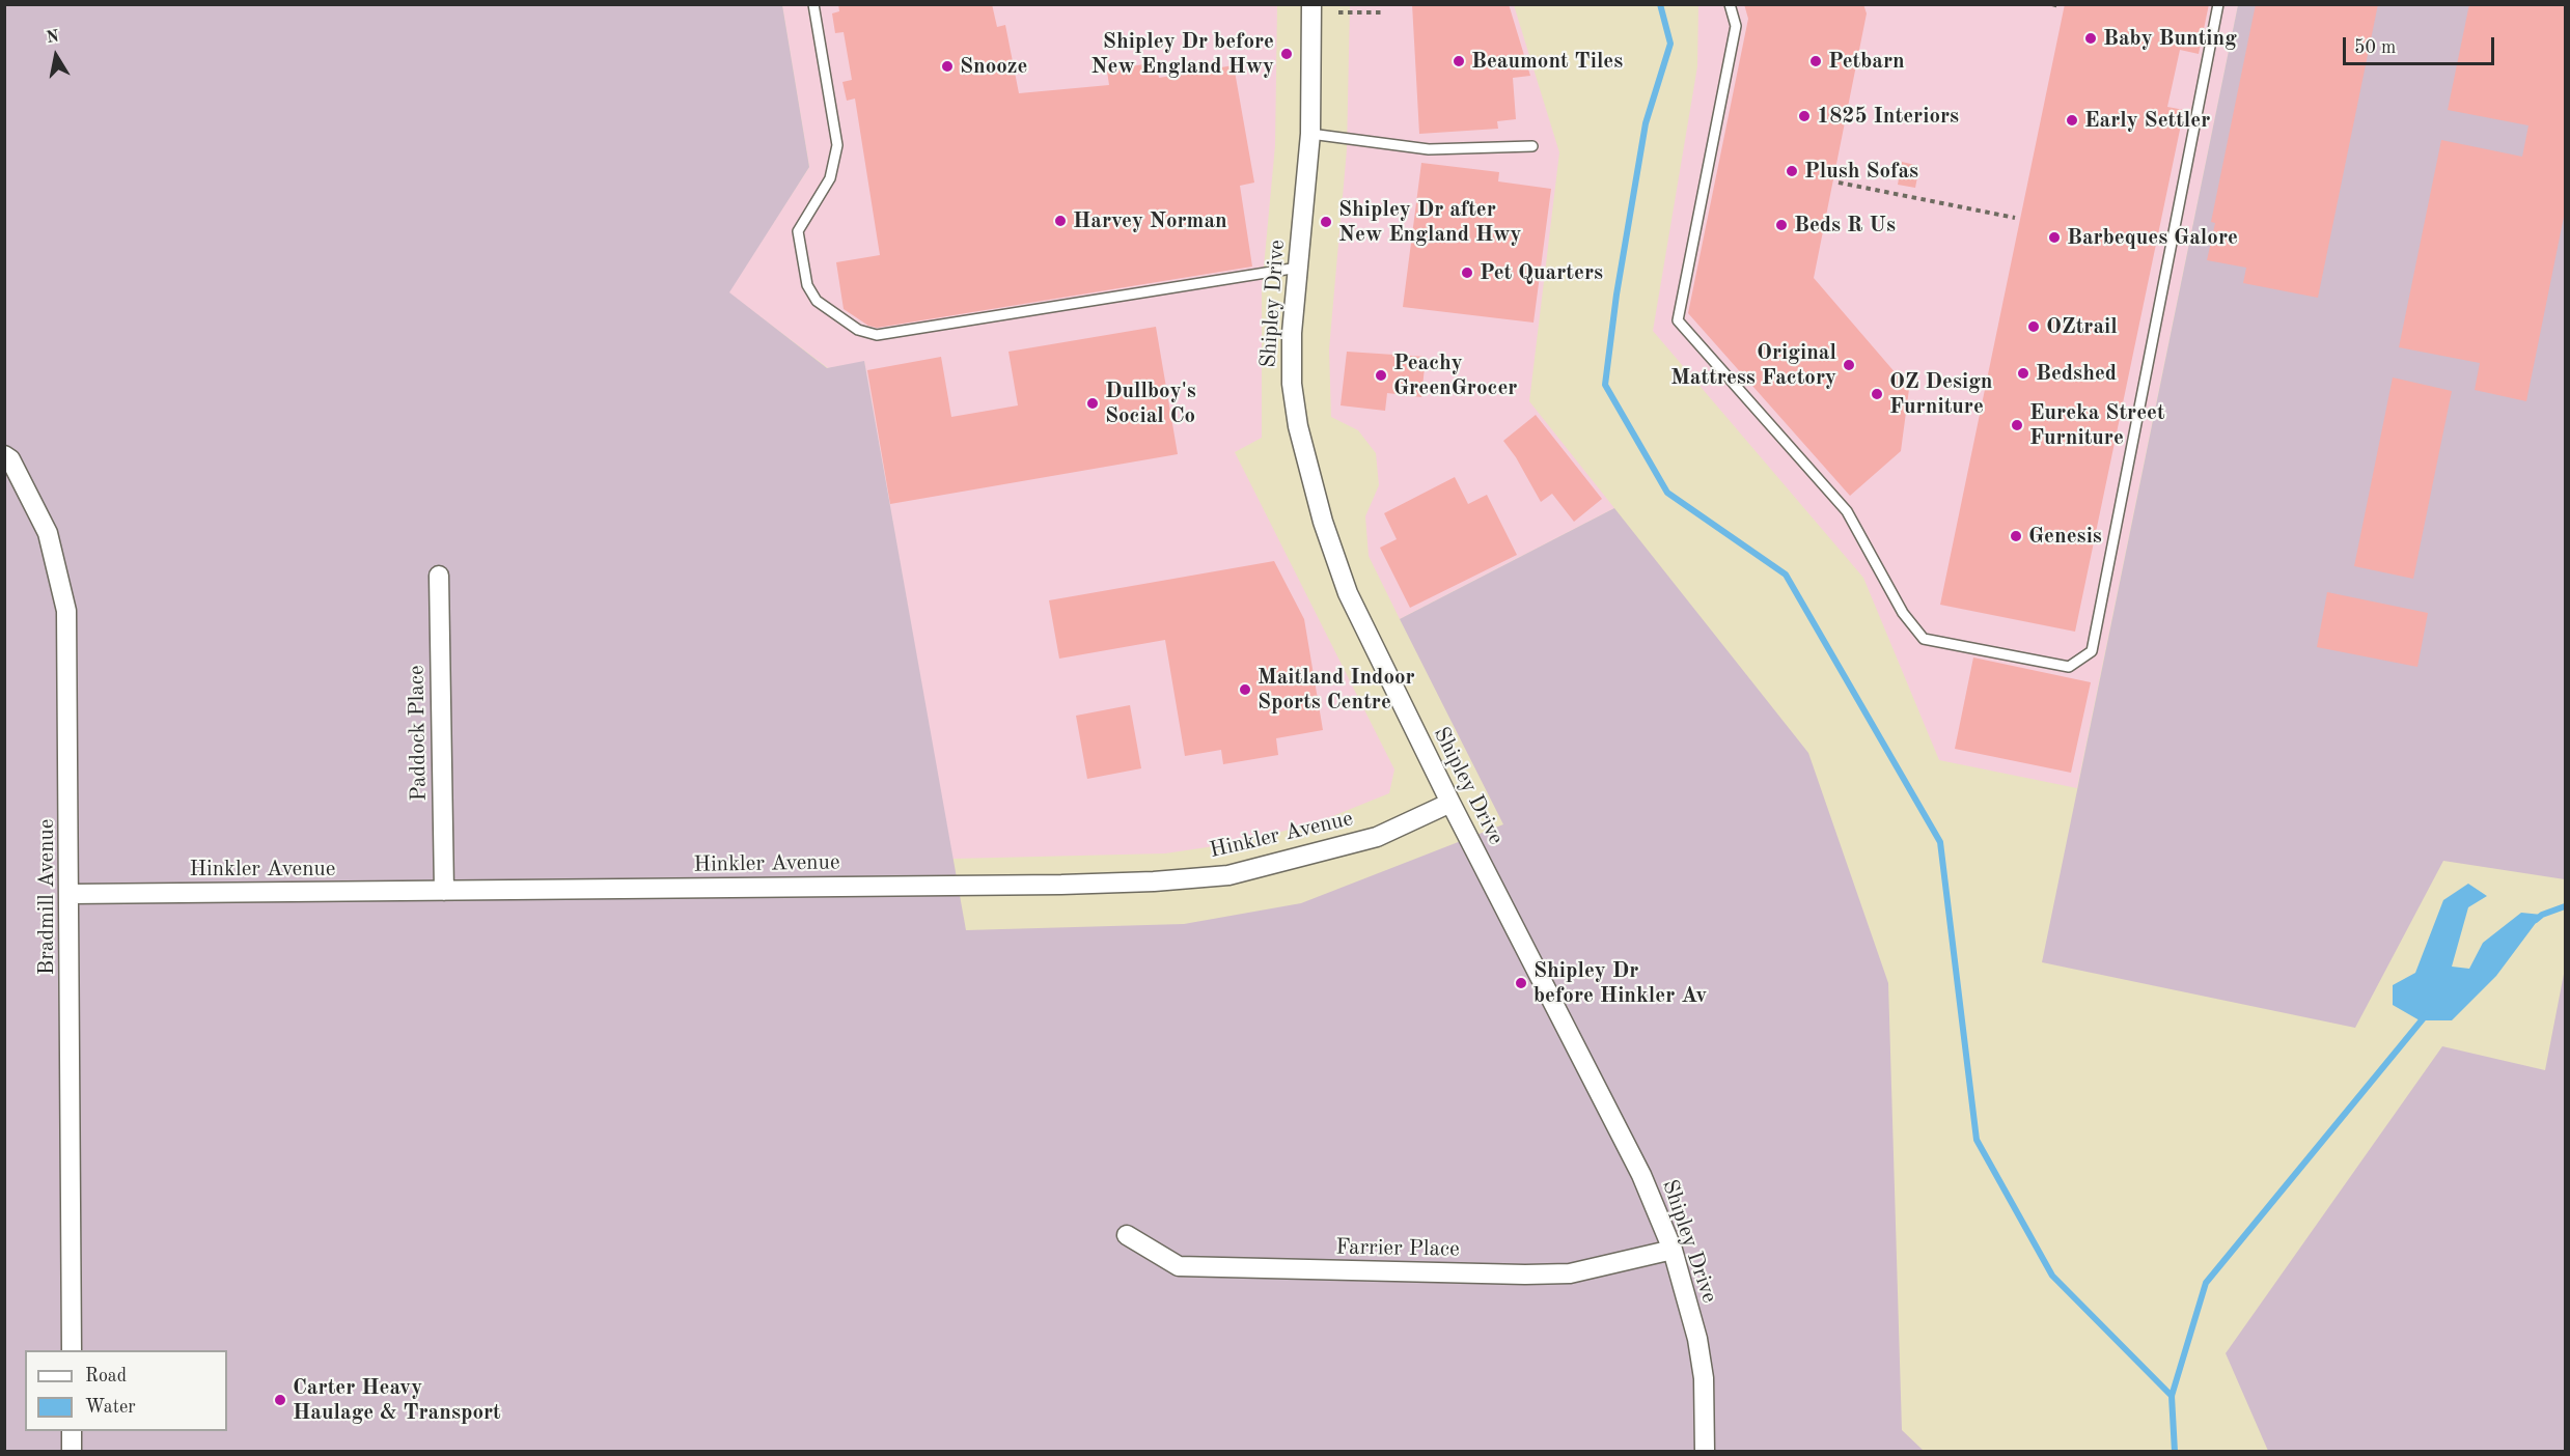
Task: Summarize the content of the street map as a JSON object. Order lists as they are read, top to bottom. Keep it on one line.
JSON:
{"streets":{"street":["Shipley Drive","Paddock Place","Hinkler Avenue","Bradmill Avenue","Farrier Place"]},"crossings":[["Shipley Drive","Hinkler Avenue"],["Shipley Drive","Farrier Place"],["Paddock Place","Hinkler Avenue"],["Hinkler Avenue","Bradmill Avenue"]],"places":["Baby Bunting","Shipley Dr before New England Hwy","Beaumont Tiles","Petbarn","Snooze","1825 Interiors","Early Settler","Plush Sofas","Harvey Norman","Shipley Dr after New England Hwy","Beds R Us","Barbeques Galore","Pet Quarters","OZtrail","Original Mattress Factory","Bedshed","Peachy GreenGrocer","OZ Design Furniture","Dullboy's Social Co","Eureka Street Furniture","Genesis","Maitland Indoor Sports Centre","Shipley Dr before Hinkler Av","Carter Heavy Haulage & Transport"],"legend":["Road","Water"],"scale_bar":"50 m","north":"top"}
